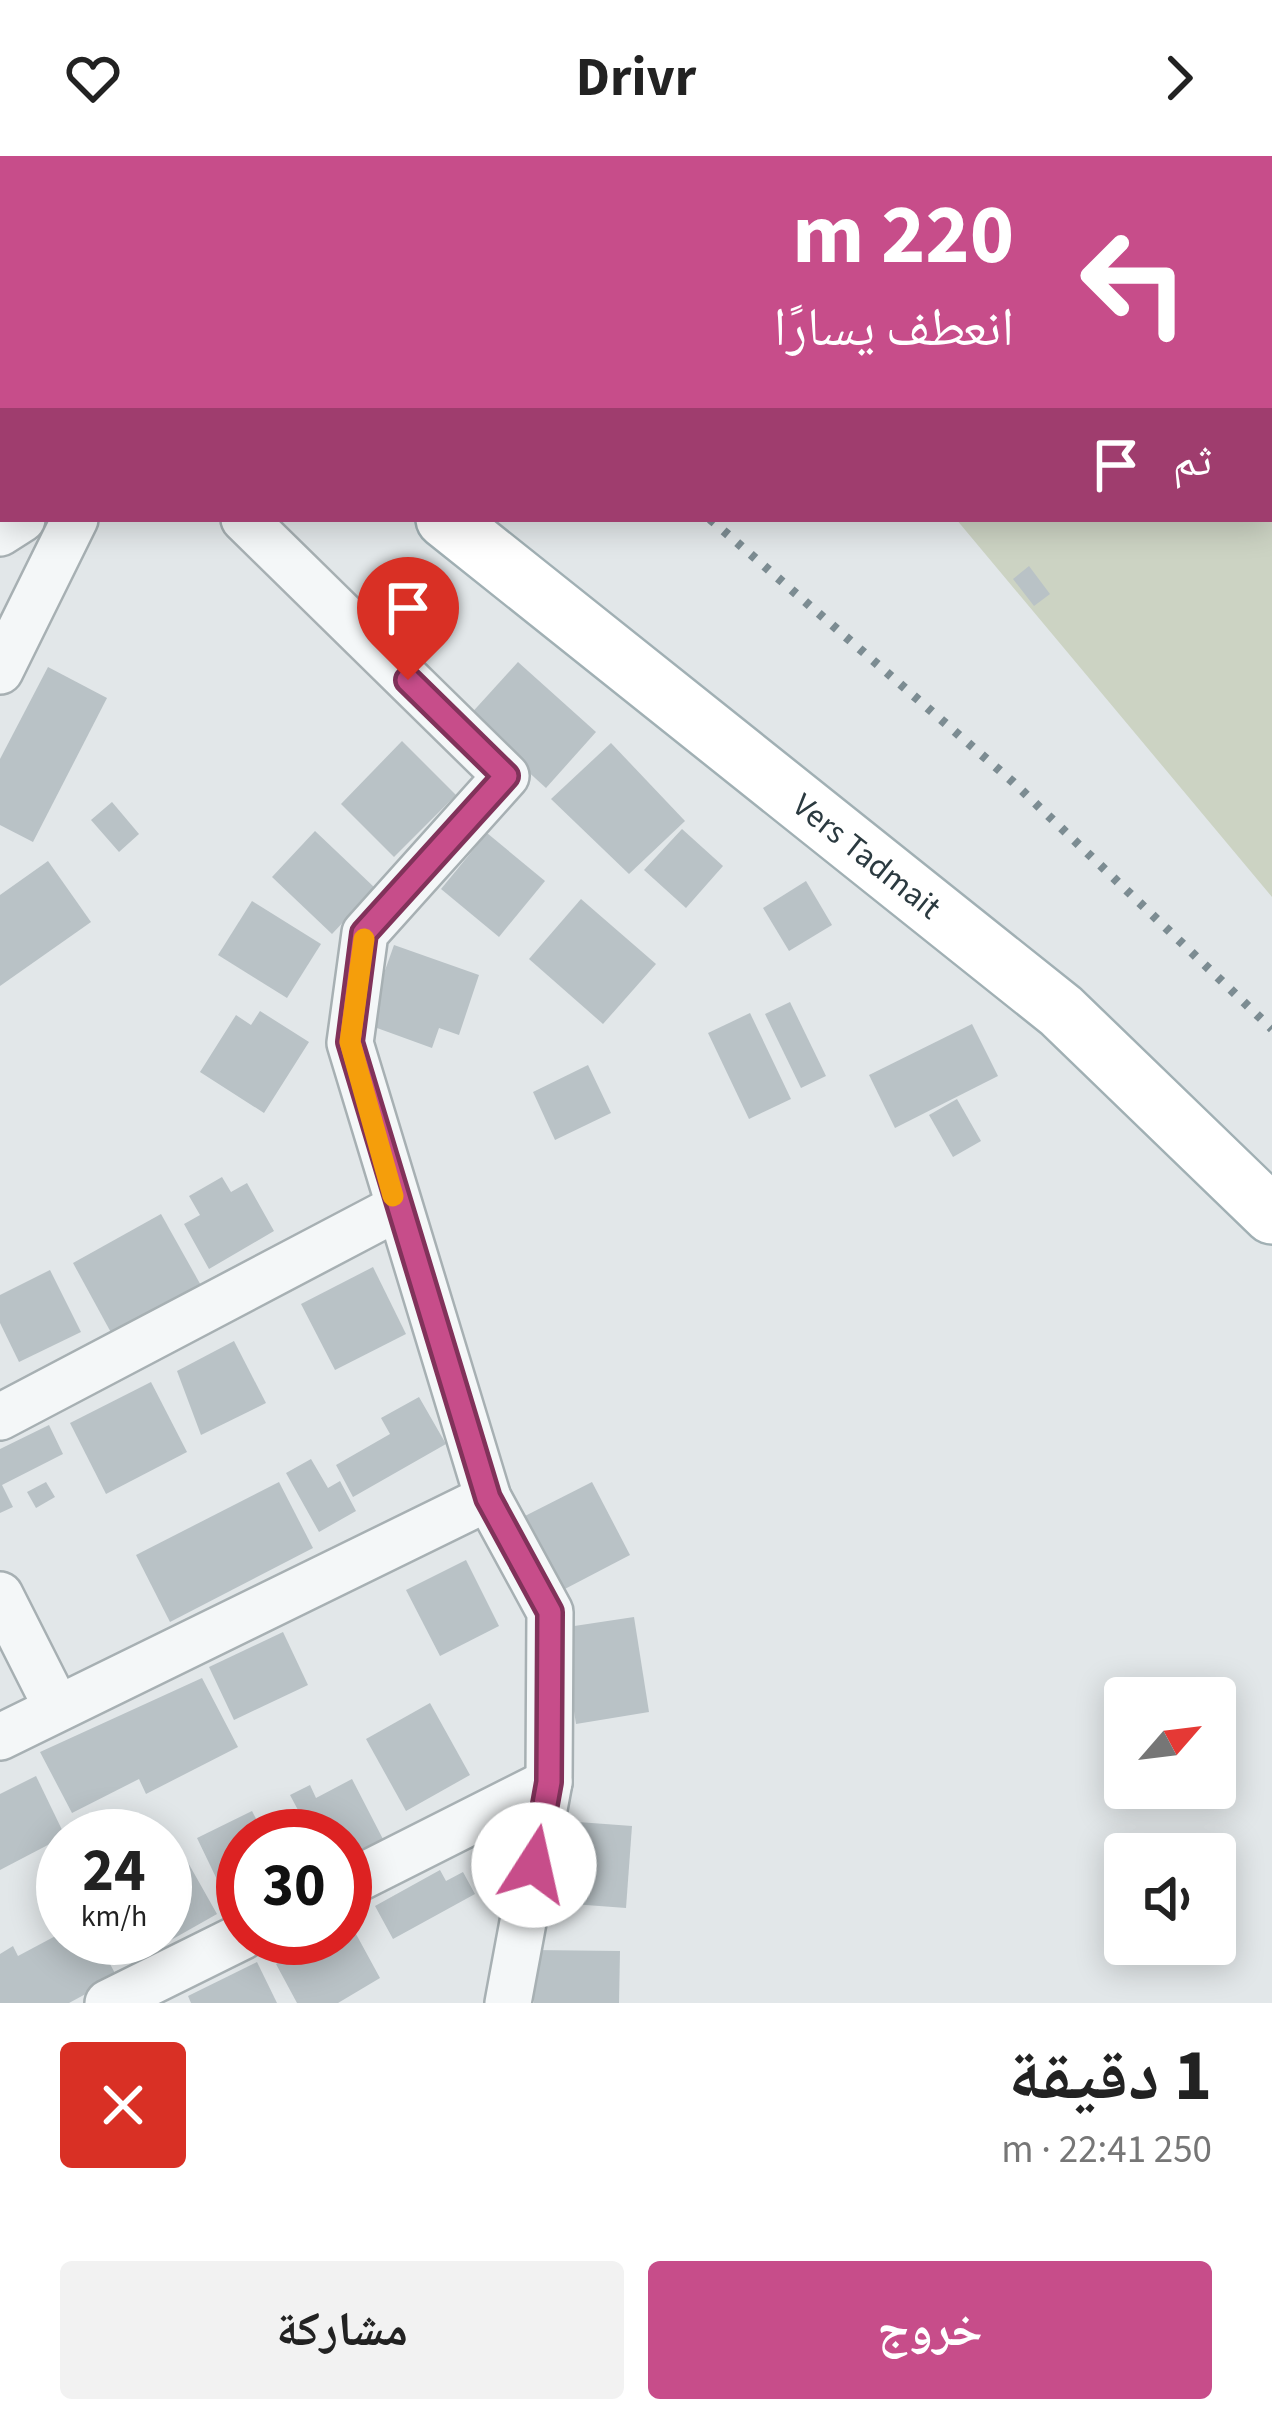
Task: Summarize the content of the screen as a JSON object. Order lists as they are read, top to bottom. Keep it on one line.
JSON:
{"streets":{"main road":["Vers Tadmait"]},"north":"top right","page":{"header":"Drivr","turn":["220 m","انعطف يسارًا"],"then":"ثم","speed":"24 km/h","limit":"30","heading":["1 دقيقة","250 m · 22:41"],"buttons":["خروج","مشاركة"]}}
